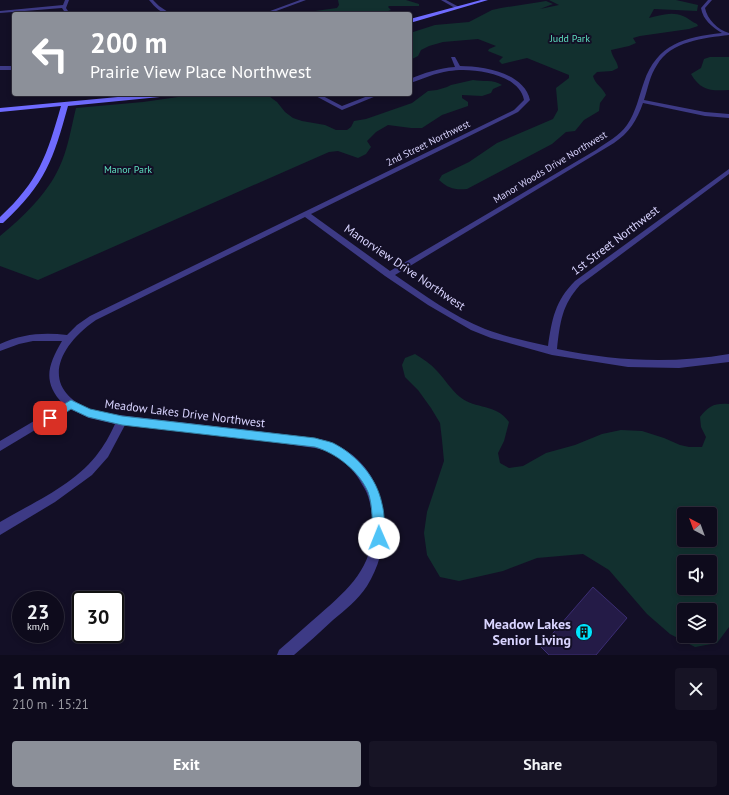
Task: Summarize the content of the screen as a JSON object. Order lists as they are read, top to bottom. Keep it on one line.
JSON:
{"streets":{"street":["2nd Street Northwest","Manor Woods Drive Northwest","1st Street Northwest","Manorview Drive Northwest","Meadow Lakes Drive Northwest"]},"crossings":[["2nd Street Northwest","Manorview Drive Northwest"],["2nd Street Northwest","Meadow Lakes Drive Northwest"],["Manor Woods Drive Northwest","Manorview Drive Northwest"],["1st Street Northwest","Manorview Drive Northwest"],["Manorview Drive Northwest","Meadow Lakes Drive Northwest"]],"parks":["Judd Park","Manor Park"],"places":{"building":["Meadow Lakes Senior Living"]},"north":"top left","page":{"turn":["200 m","Prairie View Place Northwest"],"speed":"23 km/h","limit":"30","heading":["1 min","210 m · 15:21"],"buttons":["Exit","Share"]}}
